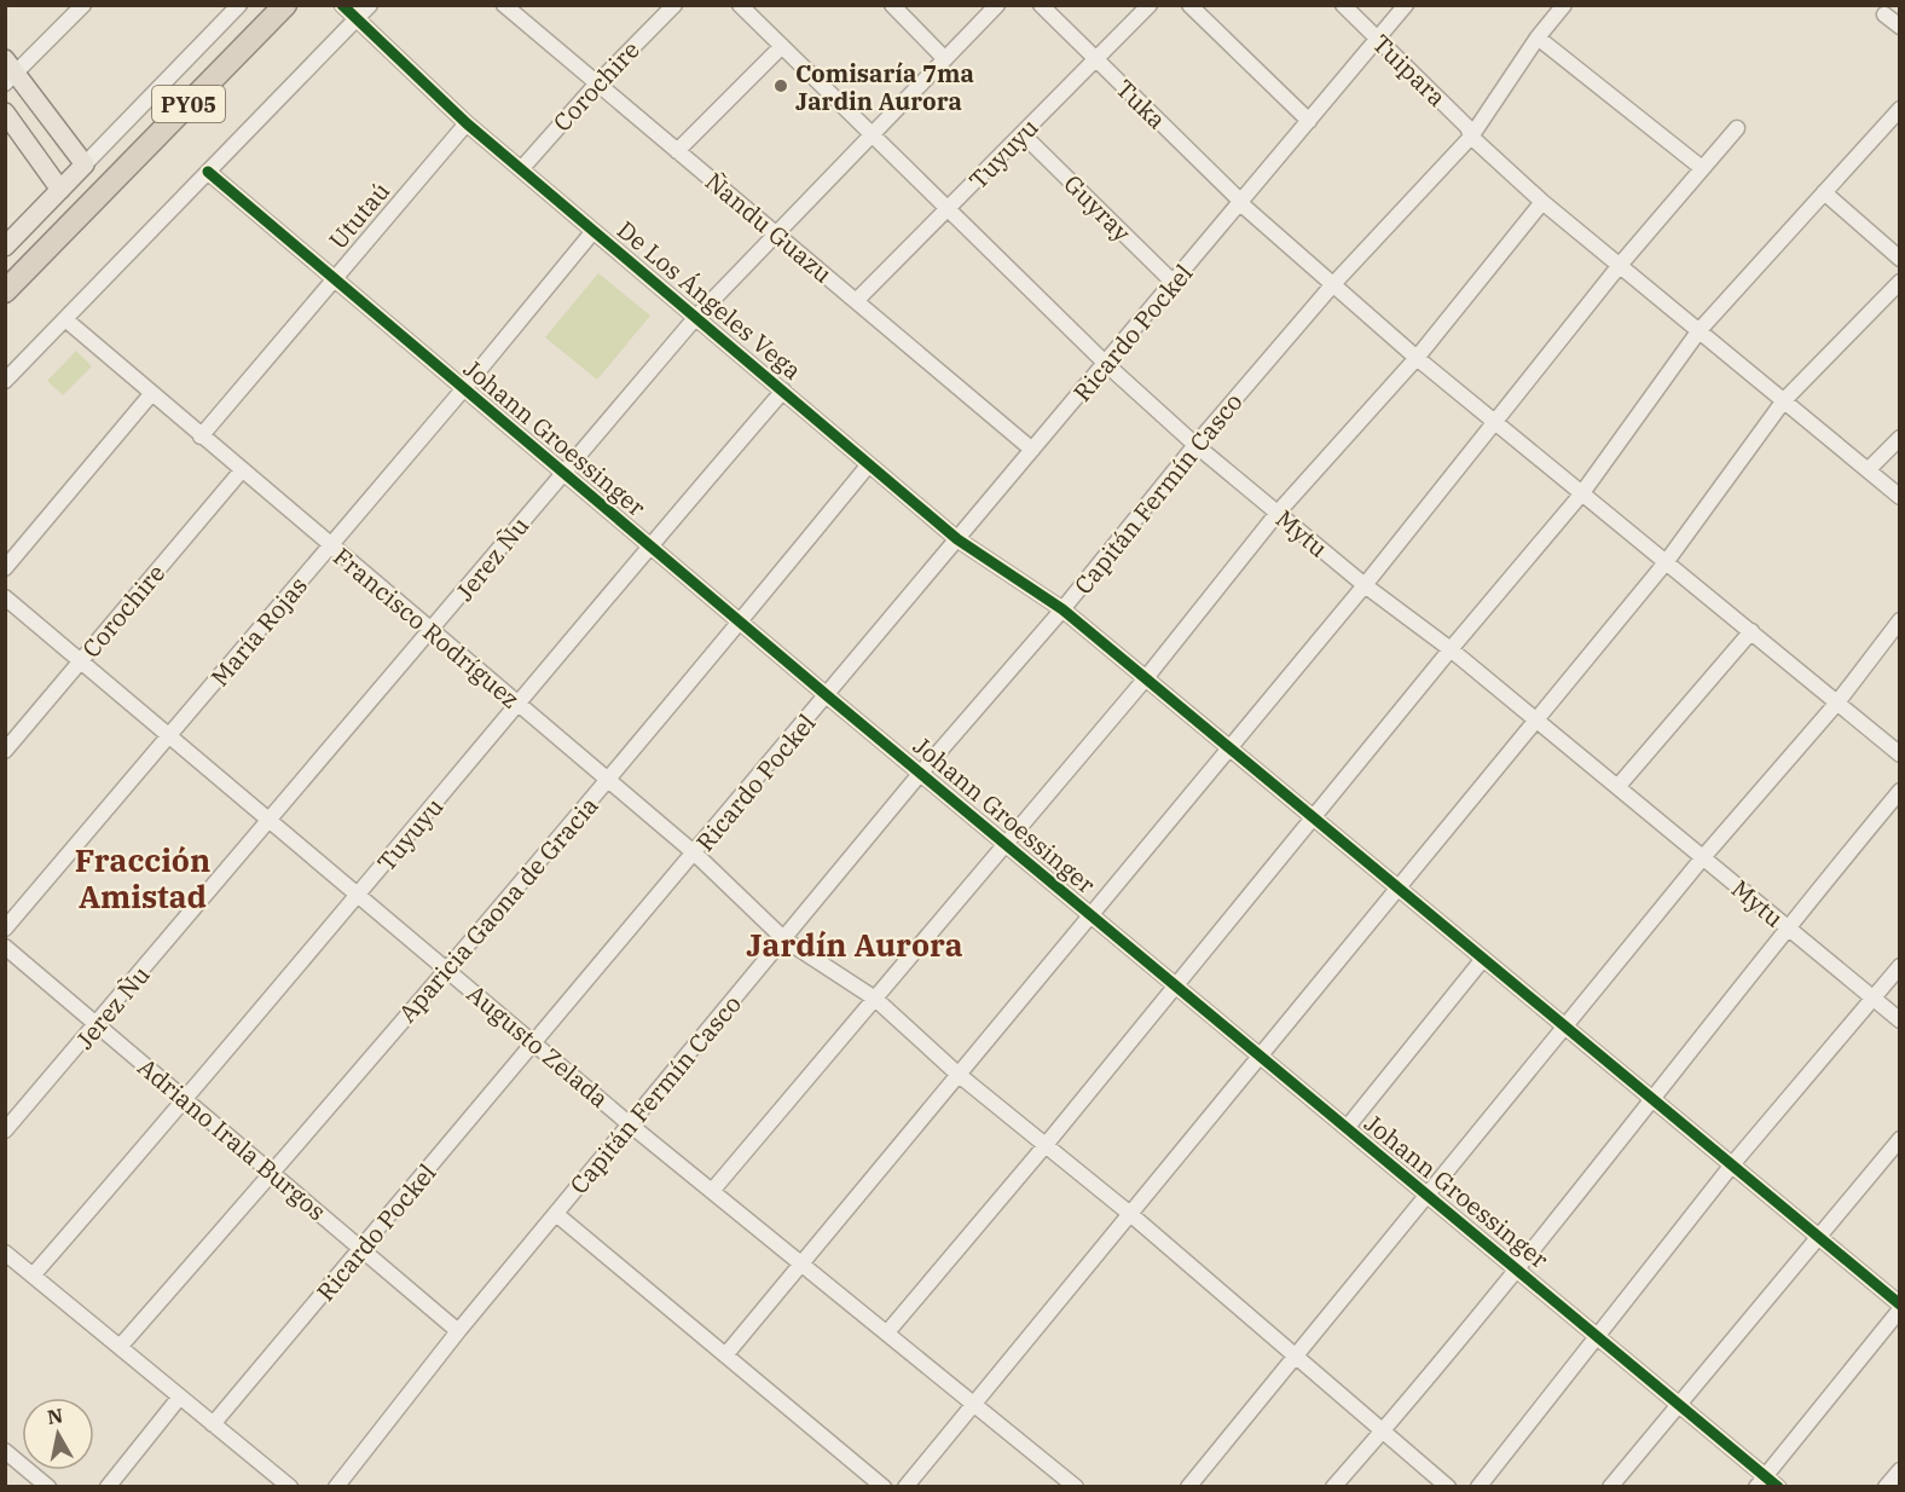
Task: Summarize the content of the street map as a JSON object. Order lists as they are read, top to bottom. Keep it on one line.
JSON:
{"streets":{"highway":["PY05"],"street":["Tuipara","Corochire","Tuka","Tuyuyu","Guyray","Ututaú","Ñandu Guazu","De Los Ángeles Vega","Ricardo Pockel","Johann Groessinger","Capitán Fermín Casco","Mytu","Jerez Ñu","Francisco Rodríguez","María Rojas","Aparicia Gaona de Gracia","Augusto Zelada","Adriano Irala Burgos"]},"crossings":[["Tuipara","Ricardo Pockel"],["Tuipara","Capitán Fermín Casco"],["Corochire","Ñandu Guazu"],["Corochire","De Los Ángeles Vega"],["Corochire","Francisco Rodríguez"],["Corochire","Augusto Zelada"],["Tuka","Tuyuyu"],["Tuka","Ricardo Pockel"],["Tuka","Capitán Fermín Casco"],["Tuyuyu","Guyray"],["Tuyuyu","Ñandu Guazu"],["Tuyuyu","De Los Ángeles Vega"],["Tuyuyu","Johann Groessinger"],["Tuyuyu","Mytu"],["Tuyuyu","Francisco Rodríguez"],["Tuyuyu","Augusto Zelada"],["Tuyuyu","Adriano Irala Burgos"],["Guyray","Ricardo Pockel"],["Ututaú","De Los Ángeles Vega"],["Ututaú","Johann Groessinger"],["Ututaú","Francisco Rodríguez"],["Ñandu Guazu","Ricardo Pockel"],["Ñandu Guazu","Jerez Ñu"],["De Los Ángeles Vega","Ricardo Pockel"],["De Los Ángeles Vega","Capitán Fermín Casco"],["De Los Ángeles Vega","Jerez Ñu"],["De Los Ángeles Vega","María Rojas"],["De Los Ángeles Vega","Aparicia Gaona de Gracia"],["Ricardo Pockel","Johann Groessinger"],["Ricardo Pockel","Mytu"],["Ricardo Pockel","Francisco Rodríguez"],["Ricardo Pockel","Augusto Zelada"],["Ricardo Pockel","Adriano Irala Burgos"],["Johann Groessinger","Capitán Fermín Casco"],["Johann Groessinger","Jerez Ñu"],["Johann Groessinger","María Rojas"],["Johann Groessinger","Aparicia Gaona de Gracia"],["Capitán Fermín Casco","Mytu"],["Capitán Fermín Casco","Francisco Rodríguez"],["Capitán Fermín Casco","Augusto Zelada"],["Capitán Fermín Casco","Adriano Irala Burgos"],["Mytu","Jerez Ñu"],["Jerez Ñu","Francisco Rodríguez"],["Jerez Ñu","Augusto Zelada"],["Jerez Ñu","Adriano Irala Burgos"],["Francisco Rodríguez","María Rojas"],["Francisco Rodríguez","Aparicia Gaona de Gracia"],["María Rojas","Augusto Zelada"],["Aparicia Gaona de Gracia","Augusto Zelada"],["Aparicia Gaona de Gracia","Adriano Irala Burgos"]],"districts":["Fracción Amistad","Jardín Aurora"],"places":["Comisaría 7ma Jardin Aurora"],"north":"top"}
